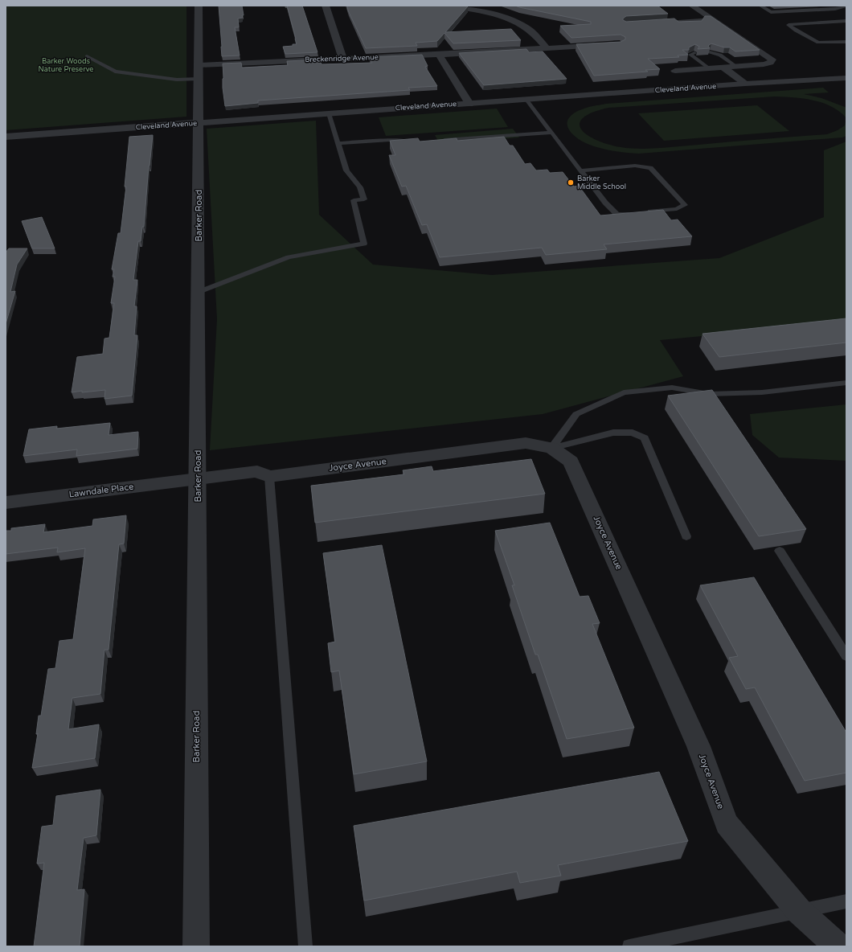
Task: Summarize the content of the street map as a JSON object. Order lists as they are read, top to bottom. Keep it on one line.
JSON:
{"streets":{"street":["Breckenridge Avenue","Cleveland Avenue","Barker Road","Joyce Avenue","Lawndale Place"]},"crossings":[["Breckenridge Avenue","Barker Road"],["Cleveland Avenue","Barker Road"],["Barker Road","Joyce Avenue"],["Barker Road","Lawndale Place"],["Joyce Avenue","Lawndale Place"]],"parks":["Barker Woods Nature Preserve"],"places":["Barker Middle School"]}
